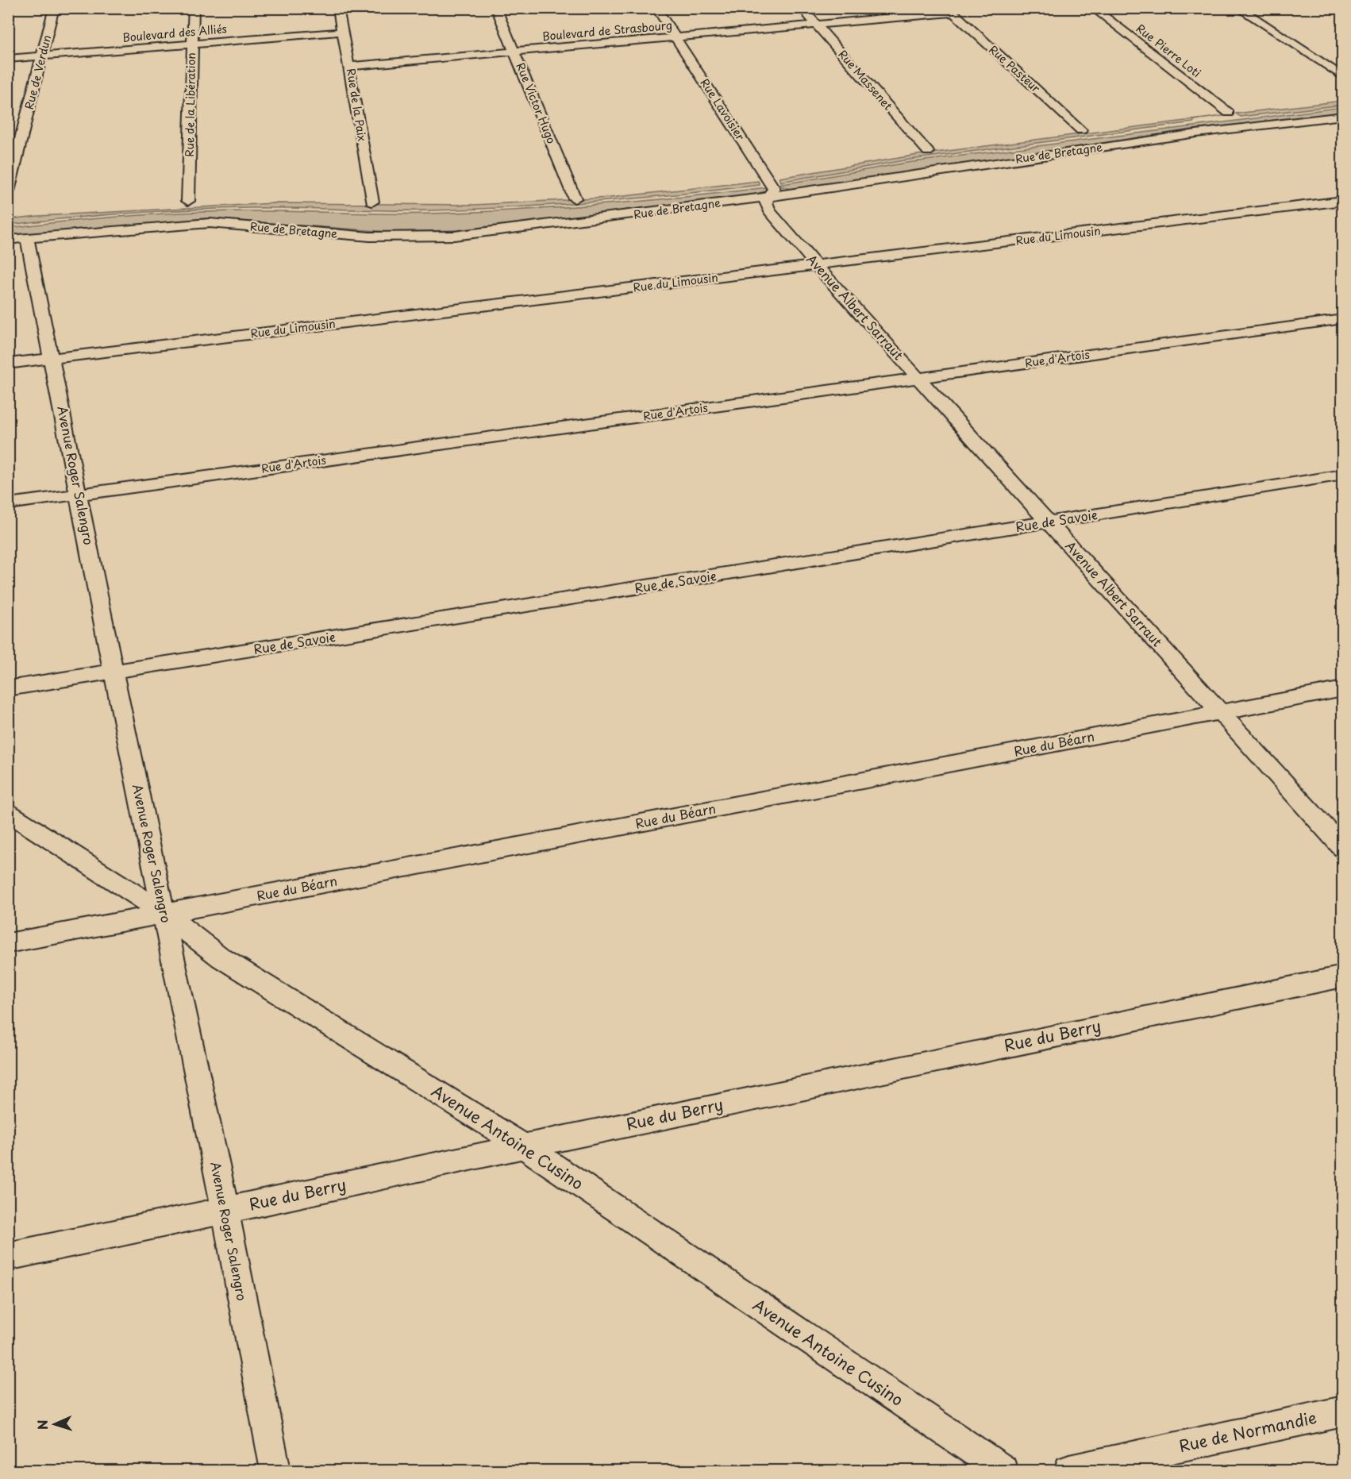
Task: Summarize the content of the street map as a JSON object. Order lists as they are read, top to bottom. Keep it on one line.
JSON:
{"streets":{"street":["Boulevard de Strasbourg","Boulevard des Alliés","Rue Pierre Loti","Rue Pasteur","Rue de Verdun","Rue Massenet","Rue Victor Hugo","Rue de la Libération","Rue de la Paix","Rue Lavoisier","Rue de Bretagne","Rue du Limousin","Avenue Albert Sarraut","Rue d'Artois","Avenue Roger Salengro","Rue de Savoie","Rue du Béarn","Rue du Berry","Avenue Antoine Cusino","Rue de Normandie"]},"crossings":[["Boulevard de Strasbourg","Rue Pasteur"],["Boulevard de Strasbourg","Rue Massenet"],["Boulevard de Strasbourg","Rue Victor Hugo"],["Boulevard de Strasbourg","Rue de la Paix"],["Boulevard de Strasbourg","Rue Lavoisier"],["Boulevard des Alliés","Rue de Verdun"],["Boulevard des Alliés","Rue de la Libération"],["Boulevard des Alliés","Rue de la Paix"],["Rue Lavoisier","Rue de Bretagne"],["Rue Lavoisier","Avenue Albert Sarraut"],["Rue de Bretagne","Avenue Albert Sarraut"],["Rue de Bretagne","Avenue Roger Salengro"],["Rue du Limousin","Avenue Albert Sarraut"],["Rue du Limousin","Avenue Roger Salengro"],["Avenue Albert Sarraut","Rue d'Artois"],["Avenue Albert Sarraut","Rue de Savoie"],["Avenue Albert Sarraut","Rue du Béarn"],["Rue d'Artois","Avenue Roger Salengro"],["Avenue Roger Salengro","Rue de Savoie"],["Avenue Roger Salengro","Rue du Béarn"],["Avenue Roger Salengro","Rue du Berry"],["Avenue Roger Salengro","Avenue Antoine Cusino"],["Rue du Béarn","Avenue Antoine Cusino"],["Rue du Berry","Avenue Antoine Cusino"]],"north":"left"}
